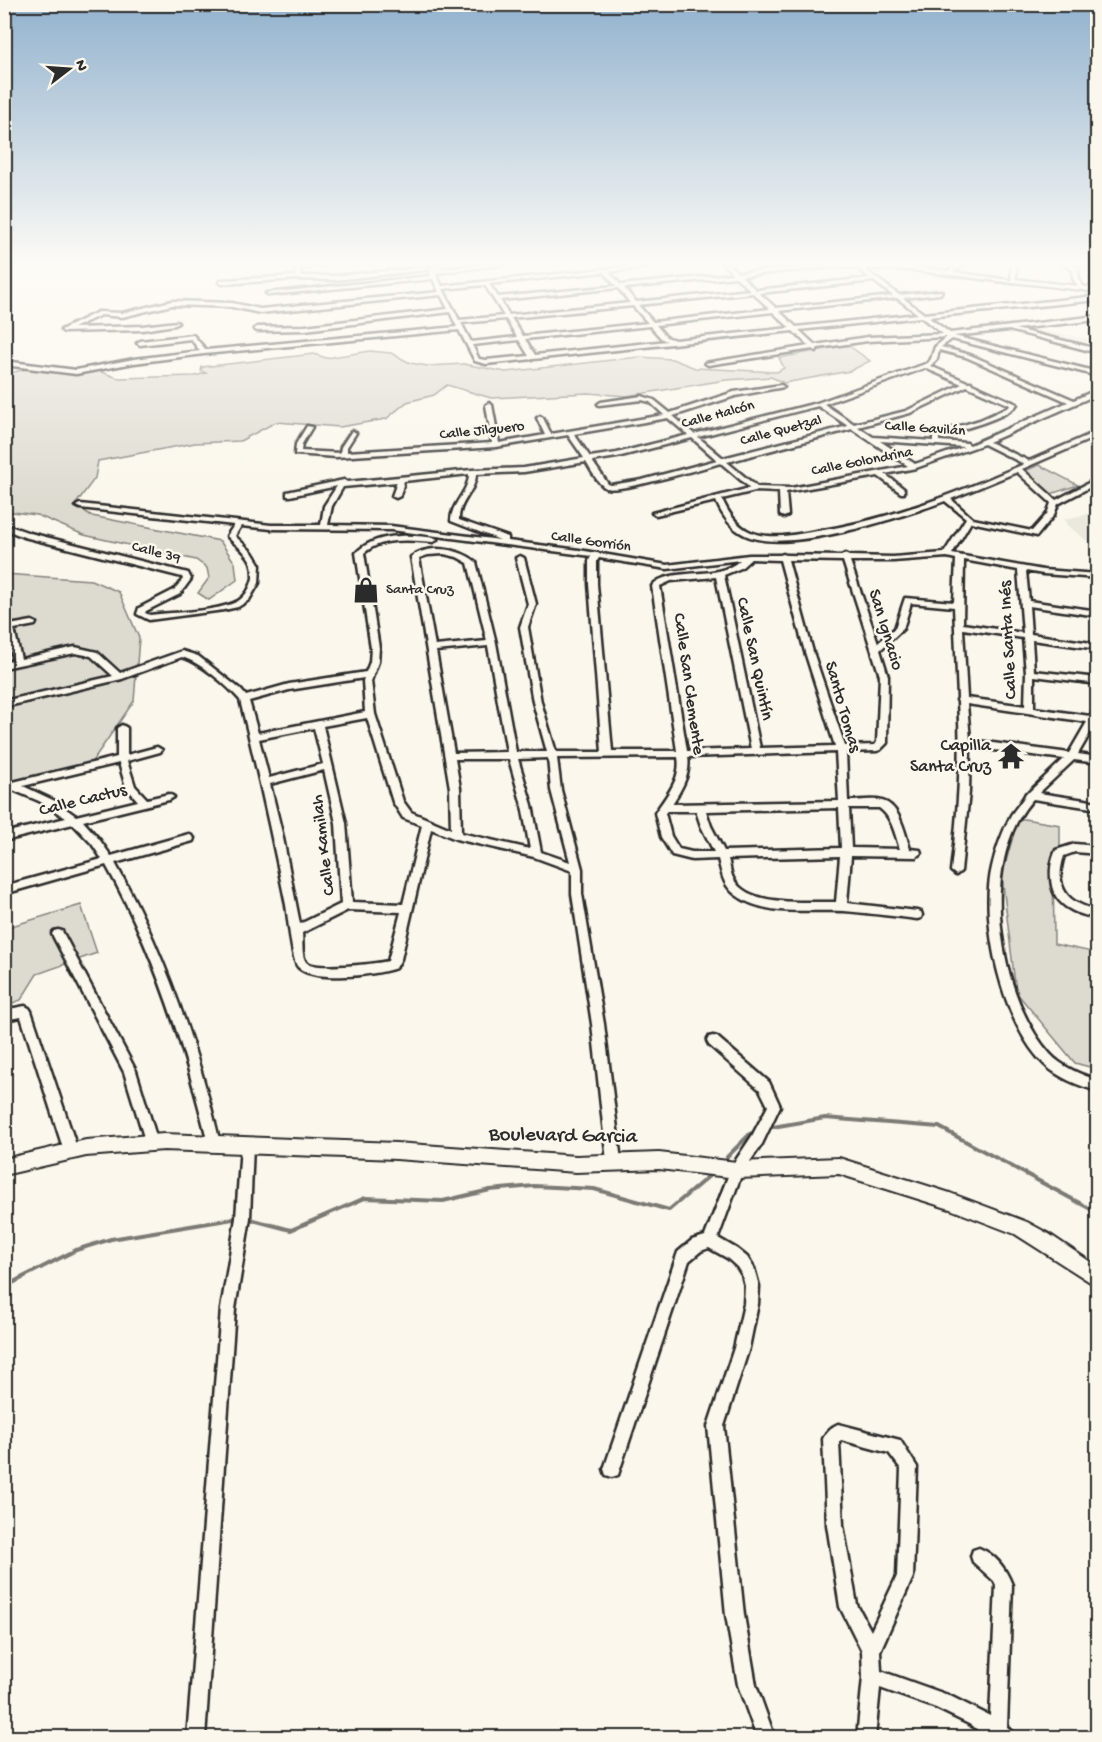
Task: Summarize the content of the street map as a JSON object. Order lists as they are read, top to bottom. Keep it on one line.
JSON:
{"streets":{"main road":["Boulevard Garcia"],"street":["Calle Halcón","Calle Gavilán","Calle Jilguero","Calle Quetzal","Calle Golondrina","Calle Gorrión","Calle 39","San Ignacio","Calle Santa Inés","Calle San Quintín","Calle San Clemente","Santo Tomas","Calle Cactus","Calle Kamilah"]},"crossings":[["Calle Halcón","Calle Quetzal"],["Calle Halcón","Calle Gorrión"],["Calle Gavilán","Calle Golondrina"],["Calle Gorrión","Calle 39"],["Calle Gorrión","San Ignacio"],["Calle Gorrión","Calle Santa Inés"],["Calle Gorrión","Calle San Clemente"],["Calle Gorrión","Santo Tomas"],["San Ignacio","Santo Tomas"],["Calle San Quintín","Calle San Clemente"]],"places":{"shop":["Santa Cruz"],"temple":["Capilla Santa Cruz"]},"north":"right"}
